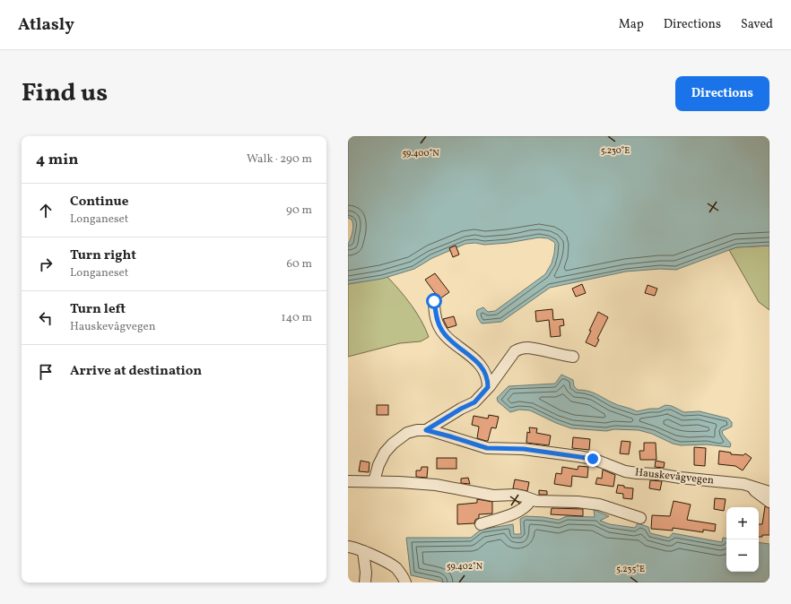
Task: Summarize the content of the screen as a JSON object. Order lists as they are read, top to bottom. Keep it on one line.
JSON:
{"streets":{"street":["Hauskevågvegen"]},"page":{"header":"Atlasly","nav":["Map","Directions","Saved"],"title":"Find us","buttons":"Directions","heading":["4 min","Walk · 290 m"],"list":[["Continue","Longaneset","90 m"],["Turn right","Longaneset","60 m"],["Turn left","Hauskevågvegen","140 m"],"Arrive at destination"],"map_buttons":["+","−"]},"coordinates":["5.230°E","59.400°N","59.402°N","5.235°E"]}
